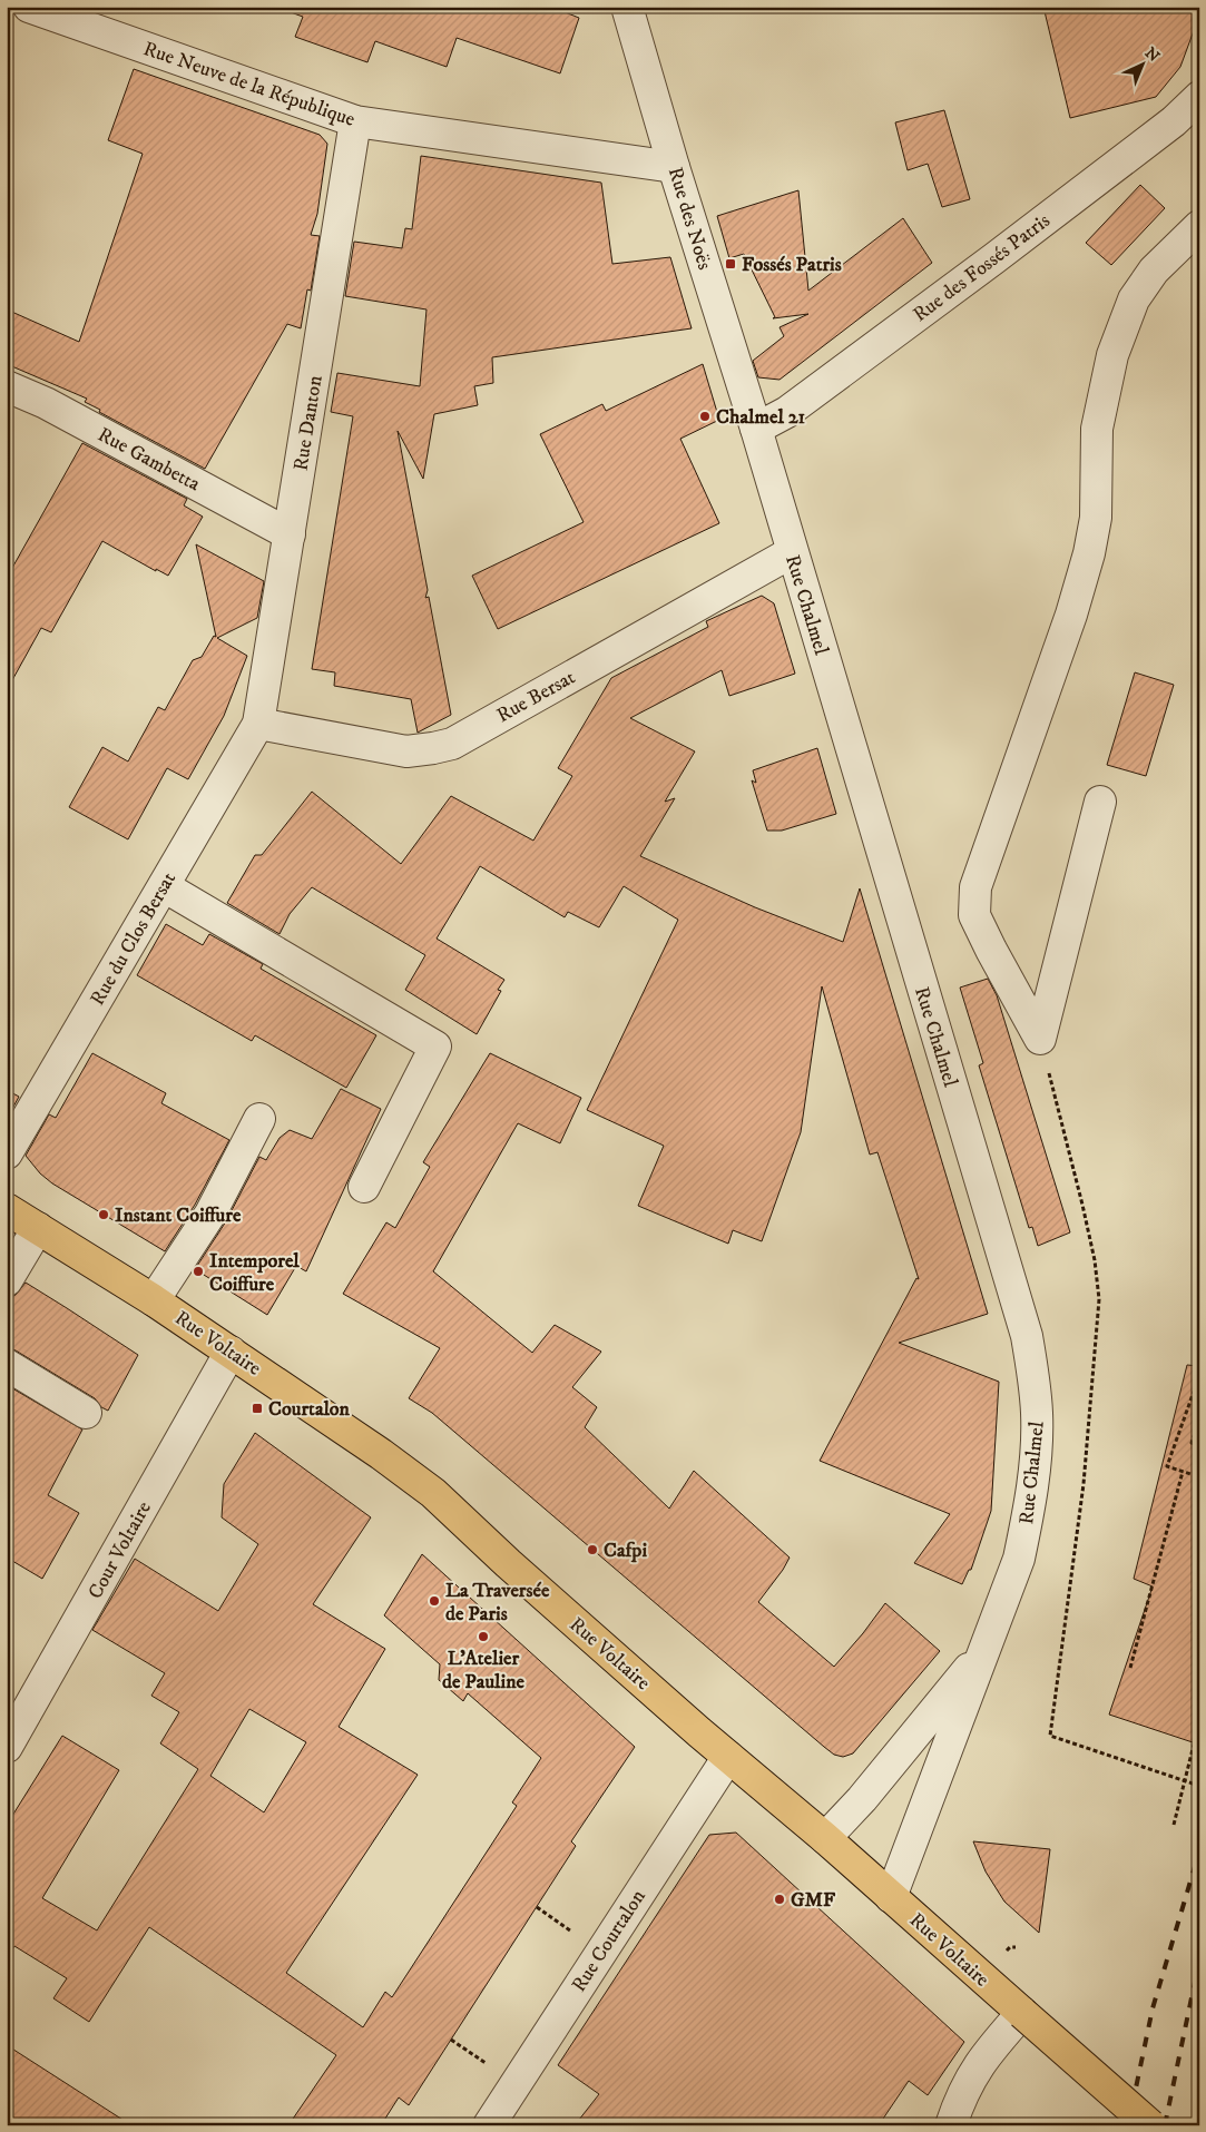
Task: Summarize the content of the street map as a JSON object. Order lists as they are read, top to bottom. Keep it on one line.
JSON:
{"streets":{"main road":["Rue Voltaire"],"street":["Rue Neuve de la République","Rue des Noës","Rue des Fossés Patris","Rue Danton","Rue Gambetta","Rue Chalmel","Rue Bersat","Rue du Clos Bersat","Cour Voltaire","Rue Courtalon"]},"crossings":[["Rue Neuve de la République","Rue des Noës"],["Rue Neuve de la République","Rue Danton"],["Rue des Noës","Rue des Fossés Patris"],["Rue des Noës","Rue Chalmel"],["Rue des Fossés Patris","Rue Chalmel"],["Rue Danton","Rue Gambetta"],["Rue Danton","Rue Bersat"],["Rue Danton","Rue du Clos Bersat"],["Rue Chalmel","Rue Bersat"],["Rue Chalmel","Rue Voltaire"],["Rue Bersat","Rue du Clos Bersat"],["Rue Voltaire","Cour Voltaire"],["Rue Voltaire","Rue Courtalon"]],"places":{"transit":["Fossés Patris","Courtalon"],"other":["Chalmel 21","Instant Coiffure","Intemporel Coiffure","Cafpi","La Traversée de Paris","L'Atelier de Pauline","GMF"]},"north":"top right"}
